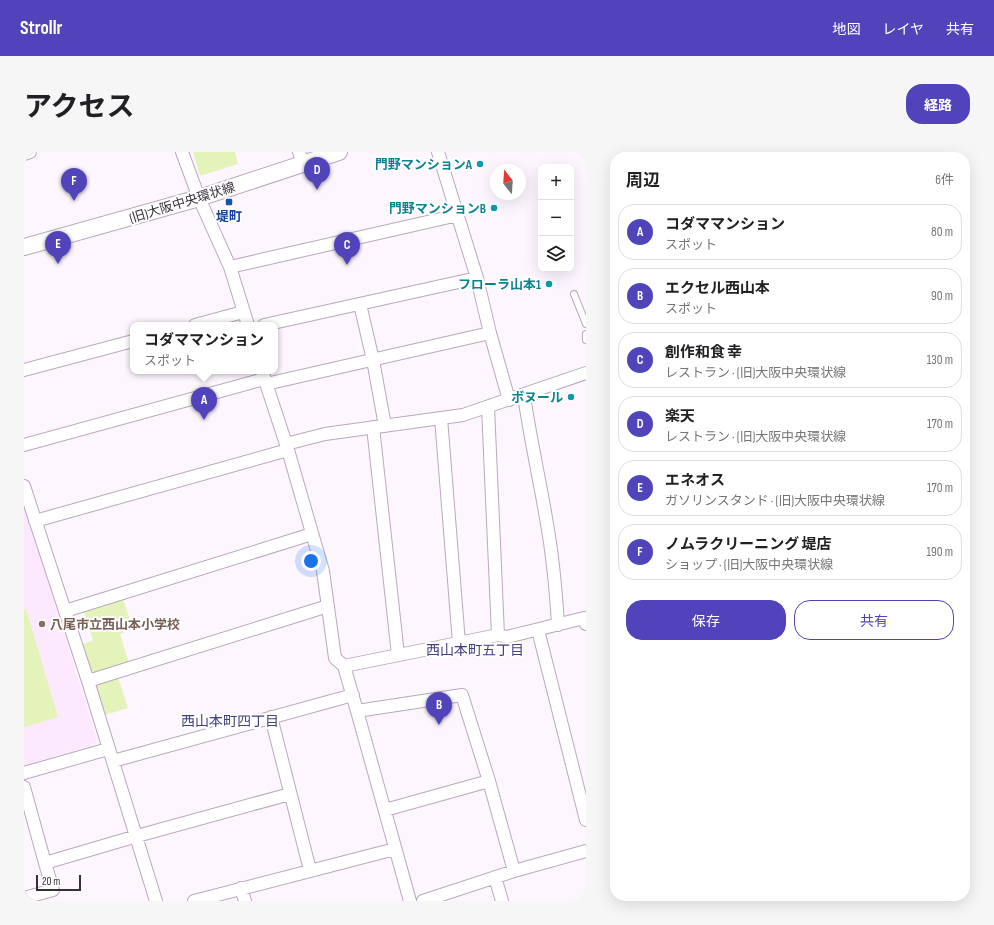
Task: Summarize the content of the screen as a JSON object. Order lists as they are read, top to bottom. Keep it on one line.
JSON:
{"streets":{"street":["(旧)大阪中央環状線"]},"districts":["西山本町五丁目","西山本町四丁目"],"places":{"other":["門野マンションA","門野マンションB","フローラ山本1","ボヌール","八尾市立西山本小学校"],"transit":["堤町"]},"scale_bar":"20 m","north":"top","page":{"header":"Strollr","nav":["地図","レイヤ","共有"],"title":"アクセス","buttons":["経路",["保存","共有"]],"heading":["周辺","6件"],"pins":["D","F","E","C","A","B"],"map_buttons":["+","−"],"list":[{"mark":"A","name":"コダママンション","note":"スポット","value":"80 m"},{"mark":"B","name":"エクセル西山本","note":"スポット","value":"90 m"},{"mark":"C","name":"創作和食 幸","note":"レストラン · (旧)大阪中央環状線","value":"130 m"},{"mark":"D","name":"楽天","note":"レストラン · (旧)大阪中央環状線","value":"170 m"},{"mark":"E","name":"エネオス","note":"ガソリンスタンド · (旧)大阪中央環状線","value":"170 m"},{"mark":"F","name":"ノムラクリーニング 堤店","note":"ショップ · (旧)大阪中央環状線","value":"190 m"}],"popup":["コダママンション","スポット"],"scale":"20 m"}}
